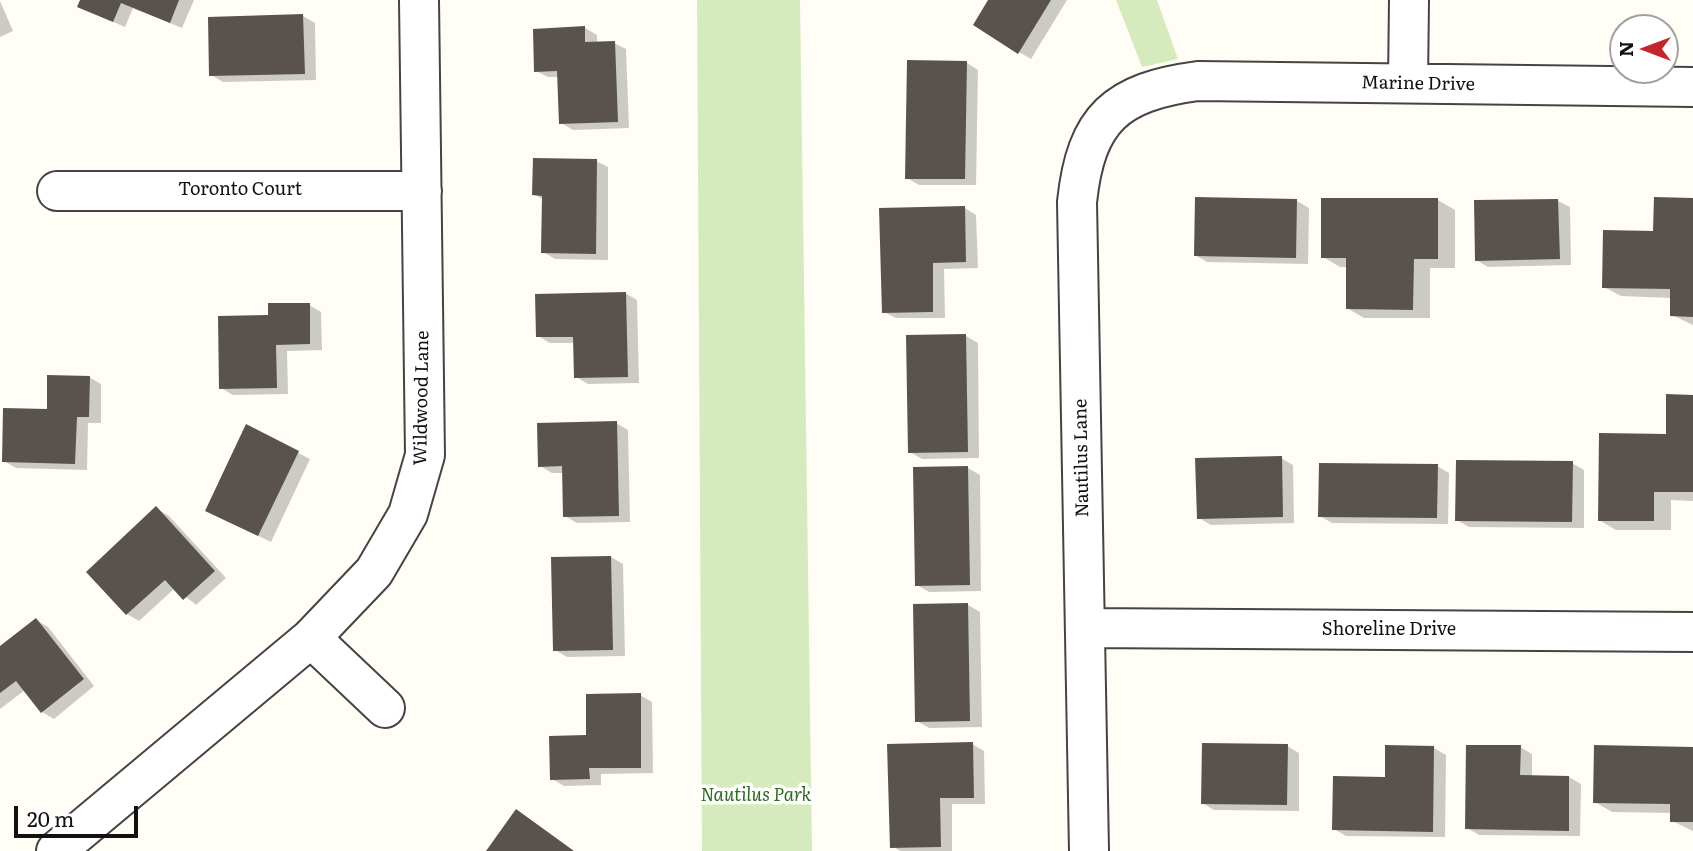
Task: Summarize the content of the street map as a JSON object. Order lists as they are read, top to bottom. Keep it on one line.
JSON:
{"streets":{"street":["Marine Drive","Toronto Court","Wildwood Lane","Nautilus Lane","Shoreline Drive"]},"crossings":[["Marine Drive","Nautilus Lane"],["Toronto Court","Wildwood Lane"],["Nautilus Lane","Shoreline Drive"]],"parks":["Nautilus Park"],"scale_bar":"20 m","north":"left"}
